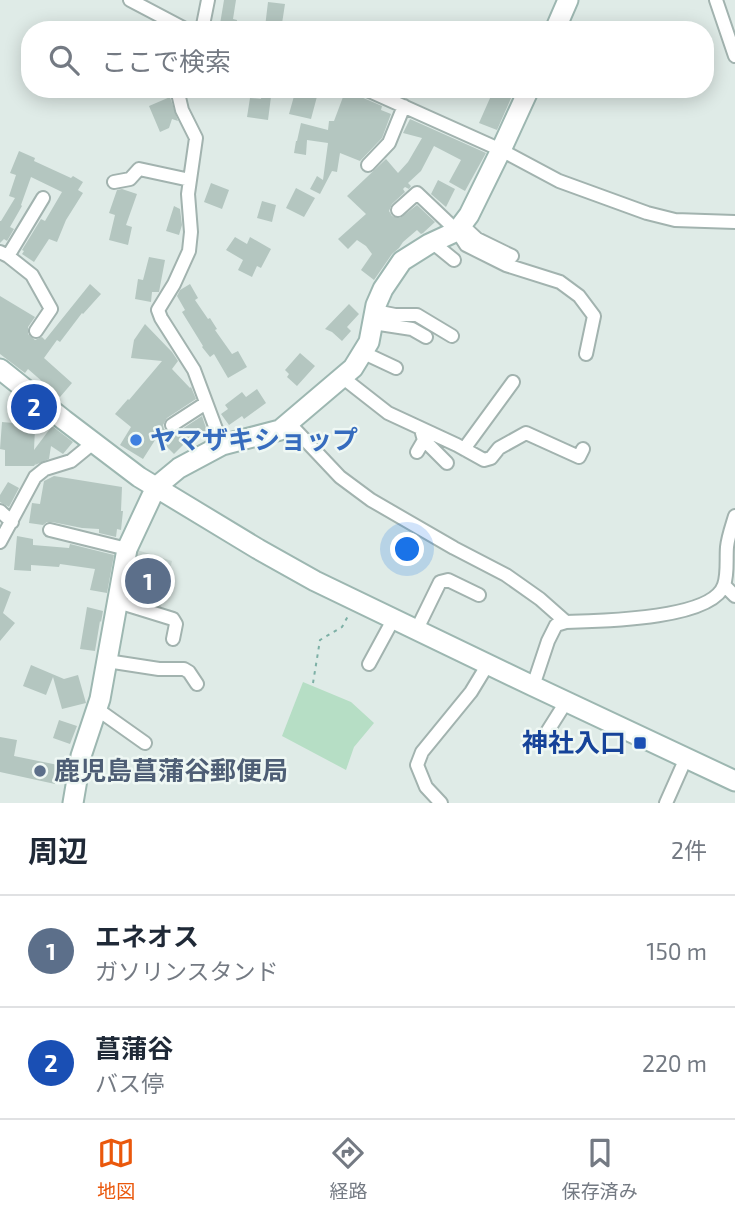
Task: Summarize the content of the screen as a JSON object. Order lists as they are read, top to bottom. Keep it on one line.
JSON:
{"places":{"other":["ヤマザキショップ","鹿児島菖蒲谷郵便局"],"transit":["神社入口"]},"page":{"search":"ここで検索","pins":["2","1"],"heading":["周辺","2件"],"list":[{"mark":"1","name":"エネオス","note":"ガソリンスタンド","value":"150 m"},{"mark":"2","name":"菖蒲谷","note":"バス停","value":"220 m"}],"nav":["地図","経路","保存済み"]}}
